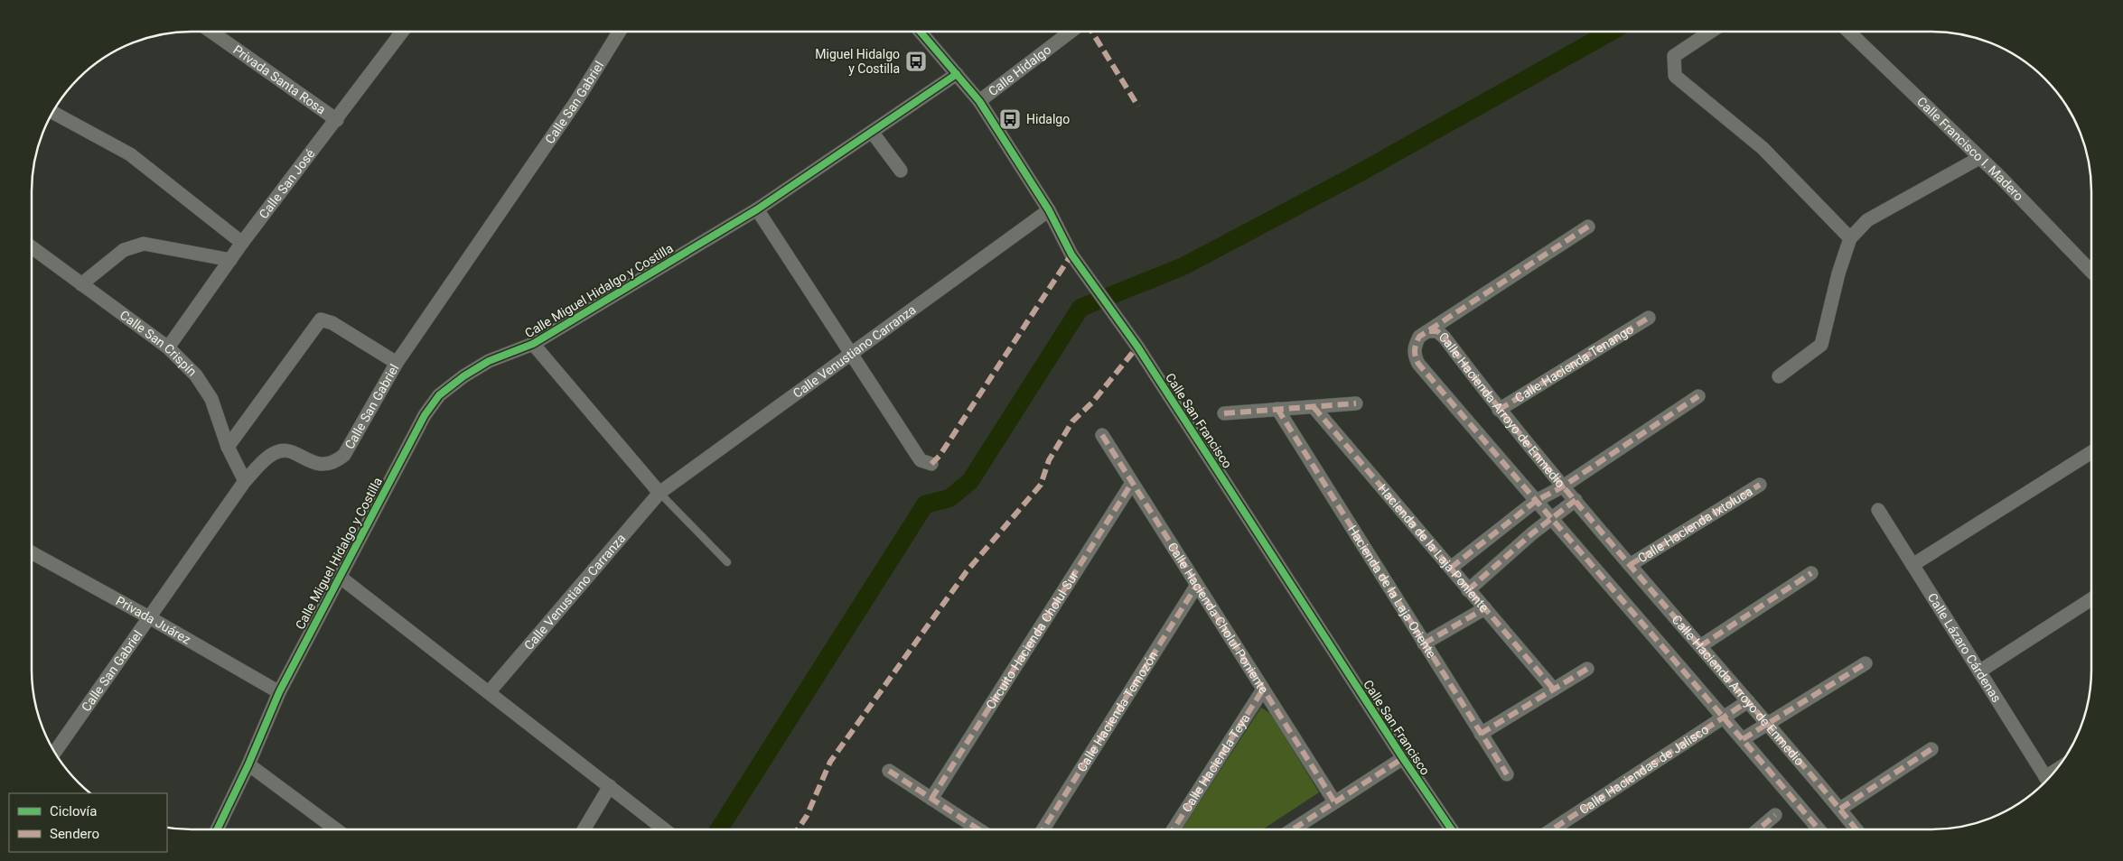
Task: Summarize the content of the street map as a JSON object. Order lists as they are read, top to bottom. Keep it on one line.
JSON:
{"streets":{"street":["Calle Hidalgo","Privada Santa Rosa","Calle San Gabriel","Calle Francisco I. Madero","Calle San José","Calle Miguel Hidalgo y Costilla","Calle San Crispín","Calle Venustiano Carranza","Calle Hacienda Tenango","Calle Hacienda Arroyo de Enmedio","Calle San Francisco","Calle Hacienda Ixtoluca","Hacienda de la Laja Poniente","Hacienda de la Laja Oriente","Calle Hacienda Cholul Poniente","Privada Juárez","Circuito Hacienda Cholul Sur","Calle Lázaro Cárdenas","Calle Hacienda Temozón","Calle Hacienda Teya","Calle Haciendas de Jalisco"]},"crossings":[["Calle Hidalgo","Calle San Francisco"],["Privada Santa Rosa","Calle San José"],["Calle San Gabriel","Calle San Crispín"],["Calle San Gabriel","Privada Juárez"],["Calle San José","Calle San Crispín"],["Calle Miguel Hidalgo y Costilla","Calle San Francisco"],["Calle Miguel Hidalgo y Costilla","Privada Juárez"],["Calle Venustiano Carranza","Calle San Francisco"],["Calle Hacienda Tenango","Calle Hacienda Arroyo de Enmedio"],["Calle Hacienda Arroyo de Enmedio","Calle Hacienda Ixtoluca"],["Calle Hacienda Arroyo de Enmedio","Calle Haciendas de Jalisco"],["Calle Hacienda Cholul Poniente","Circuito Hacienda Cholul Sur"],["Calle Hacienda Cholul Poniente","Calle Hacienda Temozón"],["Calle Hacienda Cholul Poniente","Calle Hacienda Teya"]],"places":{"bus stop":["Miguel Hidalgo y Costilla","Hidalgo"]},"legend":["Ciclovía","Sendero"]}
